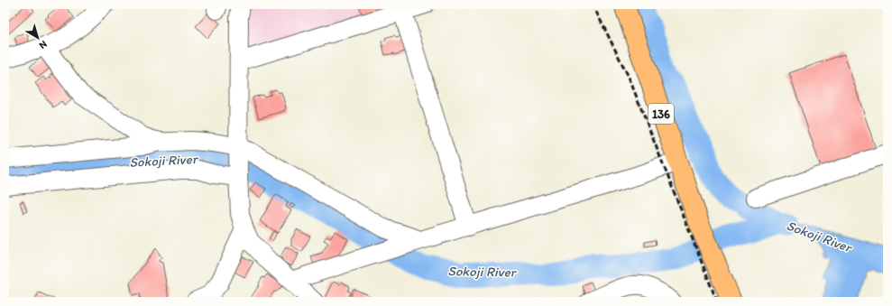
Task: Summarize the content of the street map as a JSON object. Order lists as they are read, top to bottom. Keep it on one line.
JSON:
{"streets":{"highway":["136"]},"water":["Sokoji River"],"north":"bottom right"}
